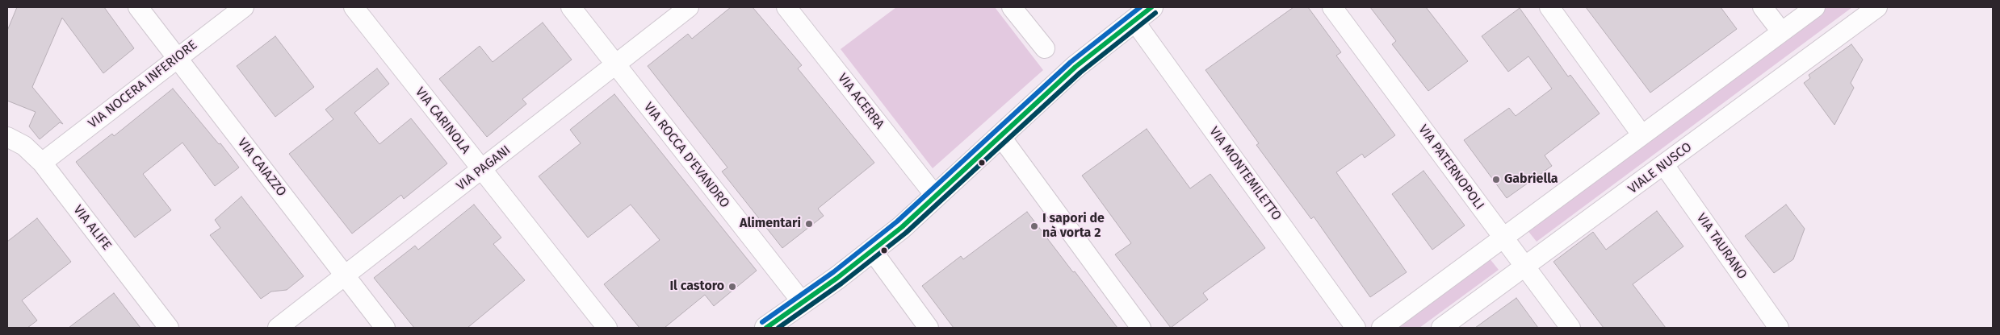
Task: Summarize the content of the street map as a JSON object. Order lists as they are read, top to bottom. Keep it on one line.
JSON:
{"streets":{"street":["VIA NOCERA INFERIORE","VIA ACERRA","VIA CARINOLA","VIA ROCCA D'EVANDRO","VIA CAIAZZO","VIA PATERNOPOLI","VIA PAGANI","VIALE NUSCO","VIA MONTEMILETTO","VIA ALIFE","VIA TAURANO"]},"crossings":[["VIA NOCERA INFERIORE","VIA CAIAZZO"],["VIA NOCERA INFERIORE","VIA ALIFE"],["VIA CARINOLA","VIA PAGANI"],["VIA ROCCA D'EVANDRO","VIA PAGANI"],["VIA CAIAZZO","VIA PAGANI"],["VIA PATERNOPOLI","VIALE NUSCO"],["VIALE NUSCO","VIA TAURANO"]],"places":["Gabriella","Alimentari","I sapori de nà vorta 2","Il castoro"]}
